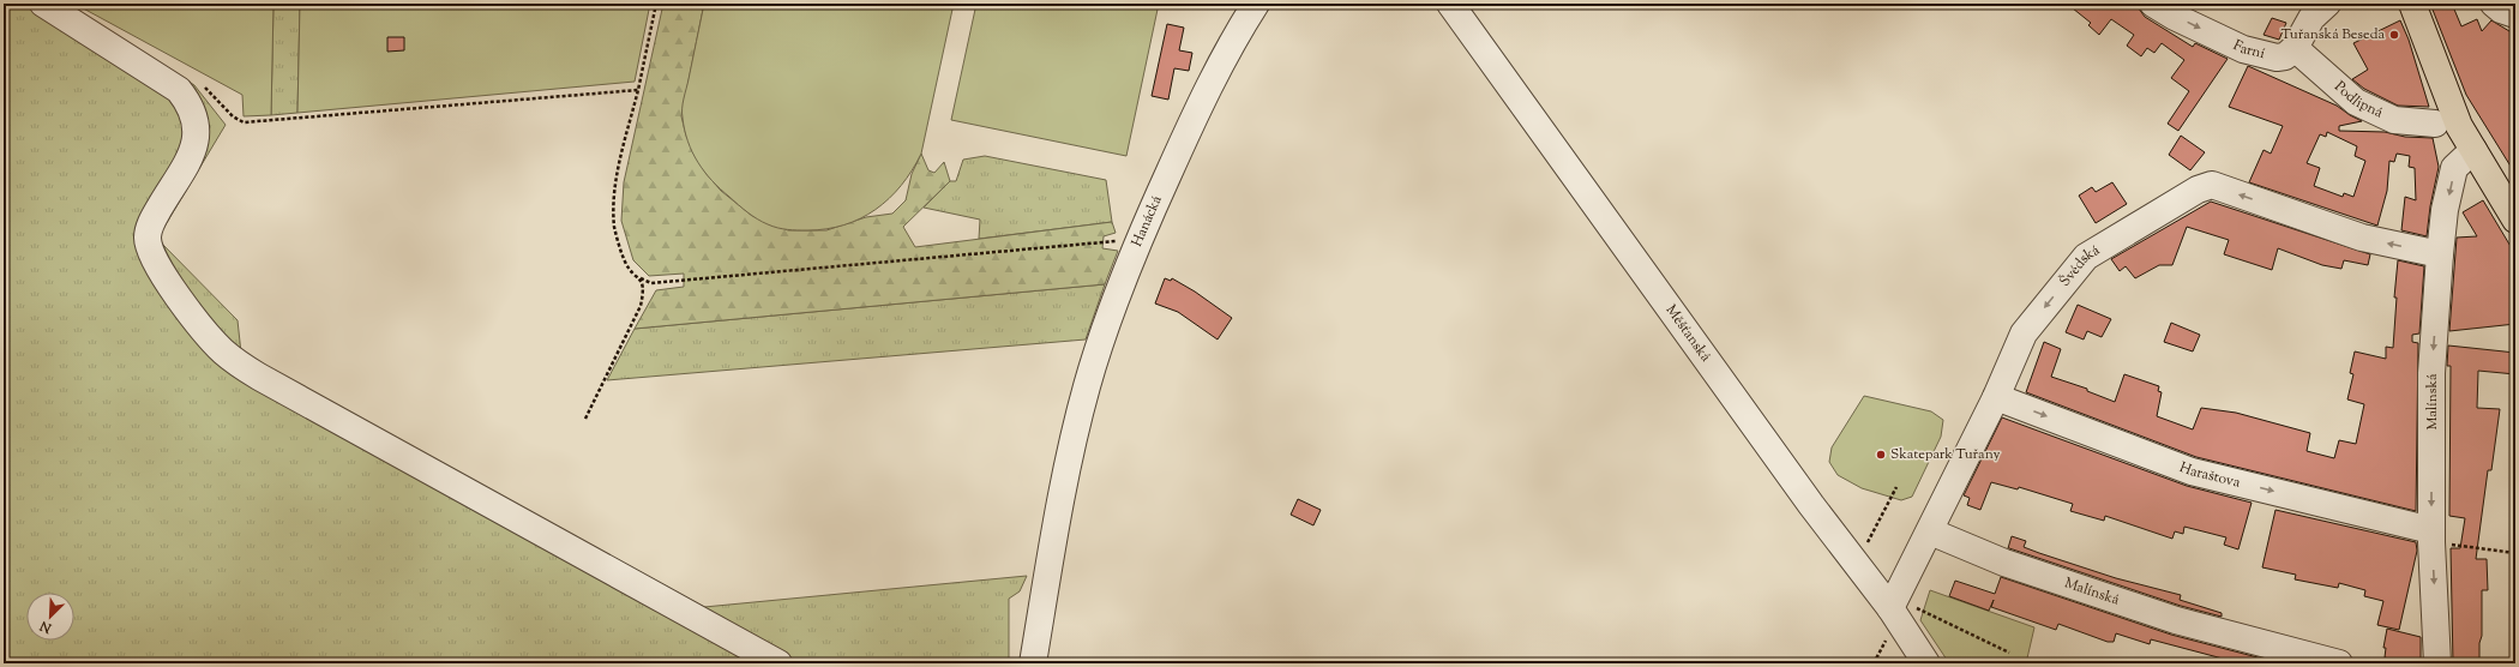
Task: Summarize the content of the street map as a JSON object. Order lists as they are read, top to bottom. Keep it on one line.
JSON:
{"streets":{"street":["Farní","Podlipná","Hanácká","Švédská","Měšťanská","Malínská","Haraštova"]},"crossings":[["Farní","Podlipná"],["Švédská","Měšťanská"],["Švédská","Malínská"],["Švédská","Haraštova"],["Malínská","Haraštova"]],"one_way":["Farní","Švédská","Malínská","Haraštova"],"places":["Tuřanská Beseda","Skatepark Tuřany"],"north":"bottom left"}
